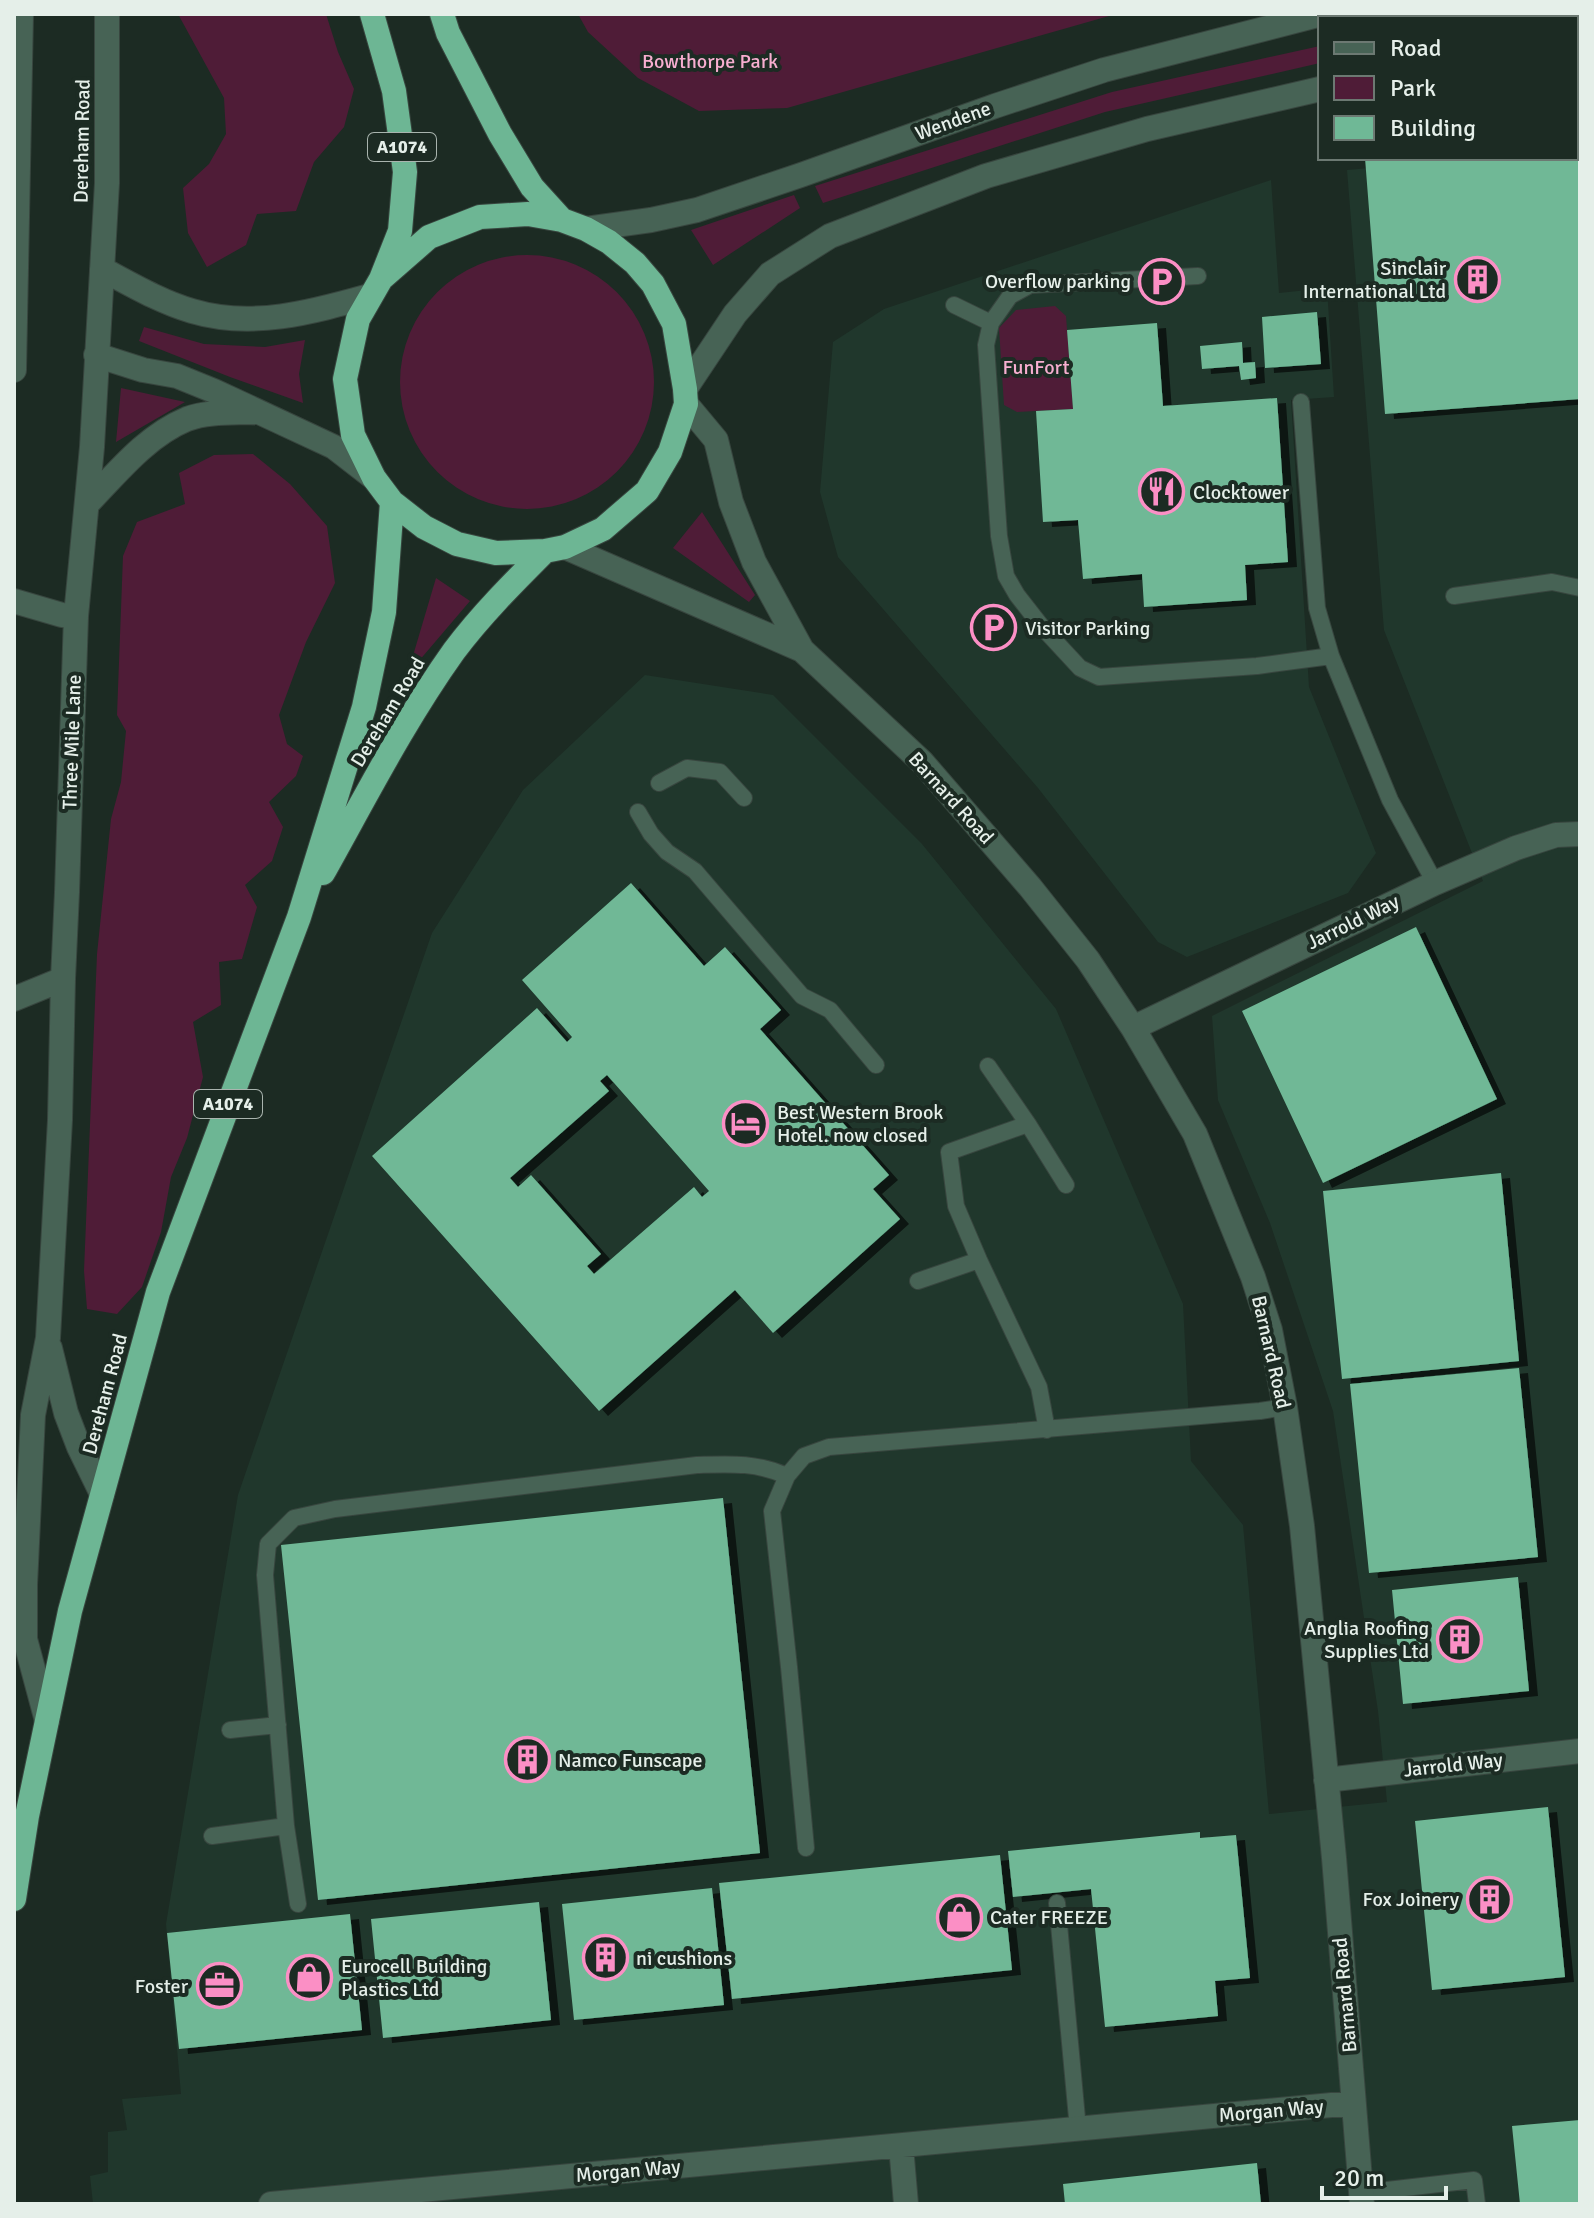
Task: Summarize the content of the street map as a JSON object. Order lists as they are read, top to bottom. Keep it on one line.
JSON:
{"streets":{"highway":["Dereham Road","A1074"],"street":["Wendene","Three Mile Lane","Barnard Road","Jarrold Way","Morgan Way"]},"crossings":[["Wendene","Dereham Road"],["Dereham Road","Three Mile Lane"],["Dereham Road","Barnard Road"],["Barnard Road","Jarrold Way"],["Barnard Road","Morgan Way"]],"parks":["Bowthorpe Park","FunFort"],"places":{"building":["Sinclair International Ltd","Anglia Roofing Supplies Ltd","Namco Funscape","Fox Joinery","ni cushions"],"parking":["Overflow parking","Visitor Parking"],"restaurant":["Clocktower"],"hotel":["Best Western Brook Hotel. now closed"],"shop":["Cater FREEZE","Eurocell Building Plastics Ltd"],"office":["Foster"]},"legend":["Road","Park","Building"],"scale_bar":"20 m"}
